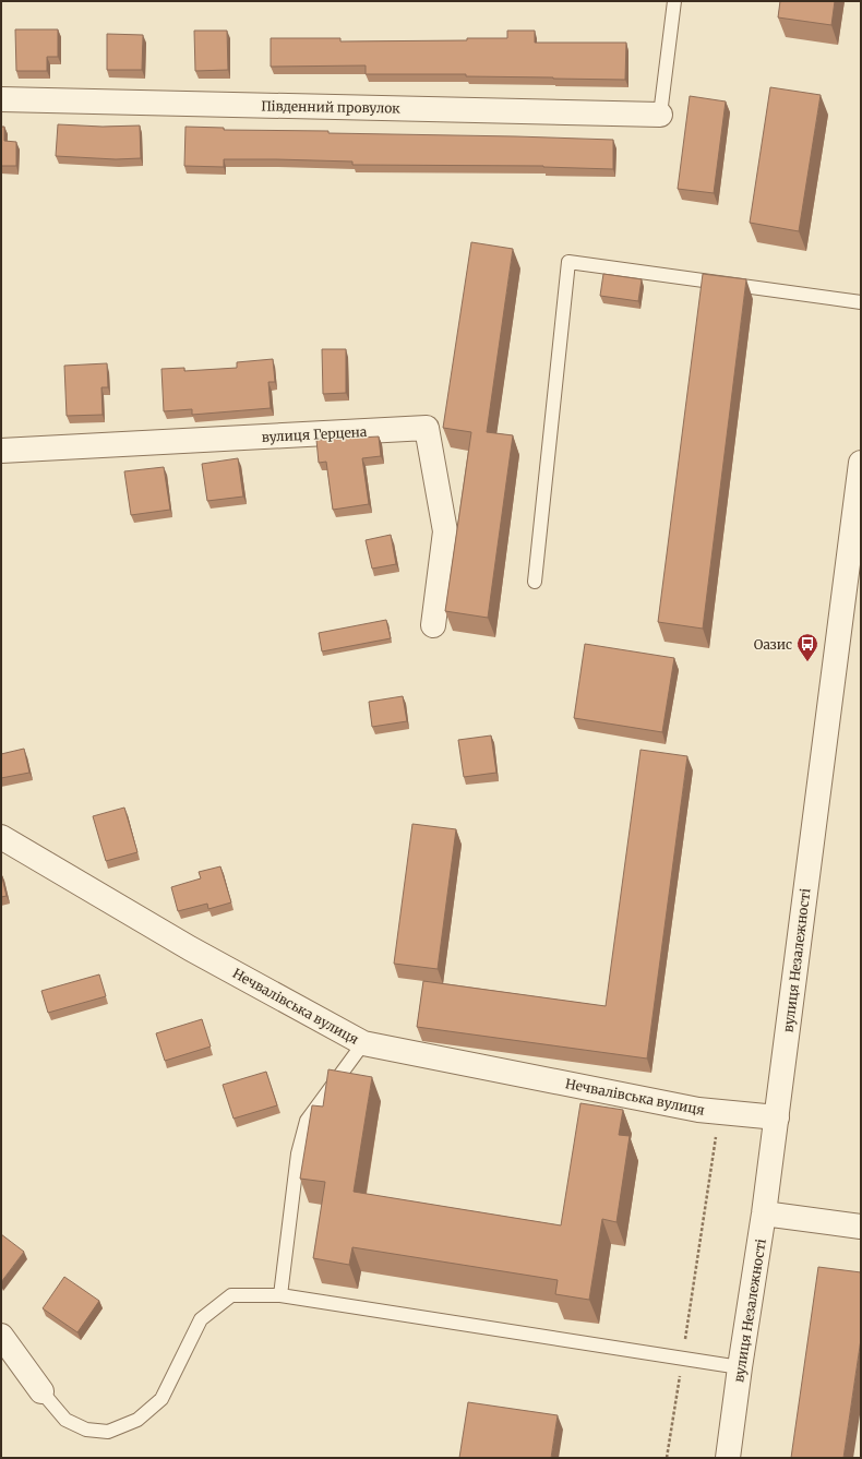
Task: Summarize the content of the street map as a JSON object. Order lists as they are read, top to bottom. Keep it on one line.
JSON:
{"streets":{"street":["Південний провулок","вулиця Герцена","вулиця Незалежності","Нечвалівська вулиця"]},"crossings":[["вулиця Незалежності","Нечвалівська вулиця"]],"places":{"bus stop":["Оазис"]}}
